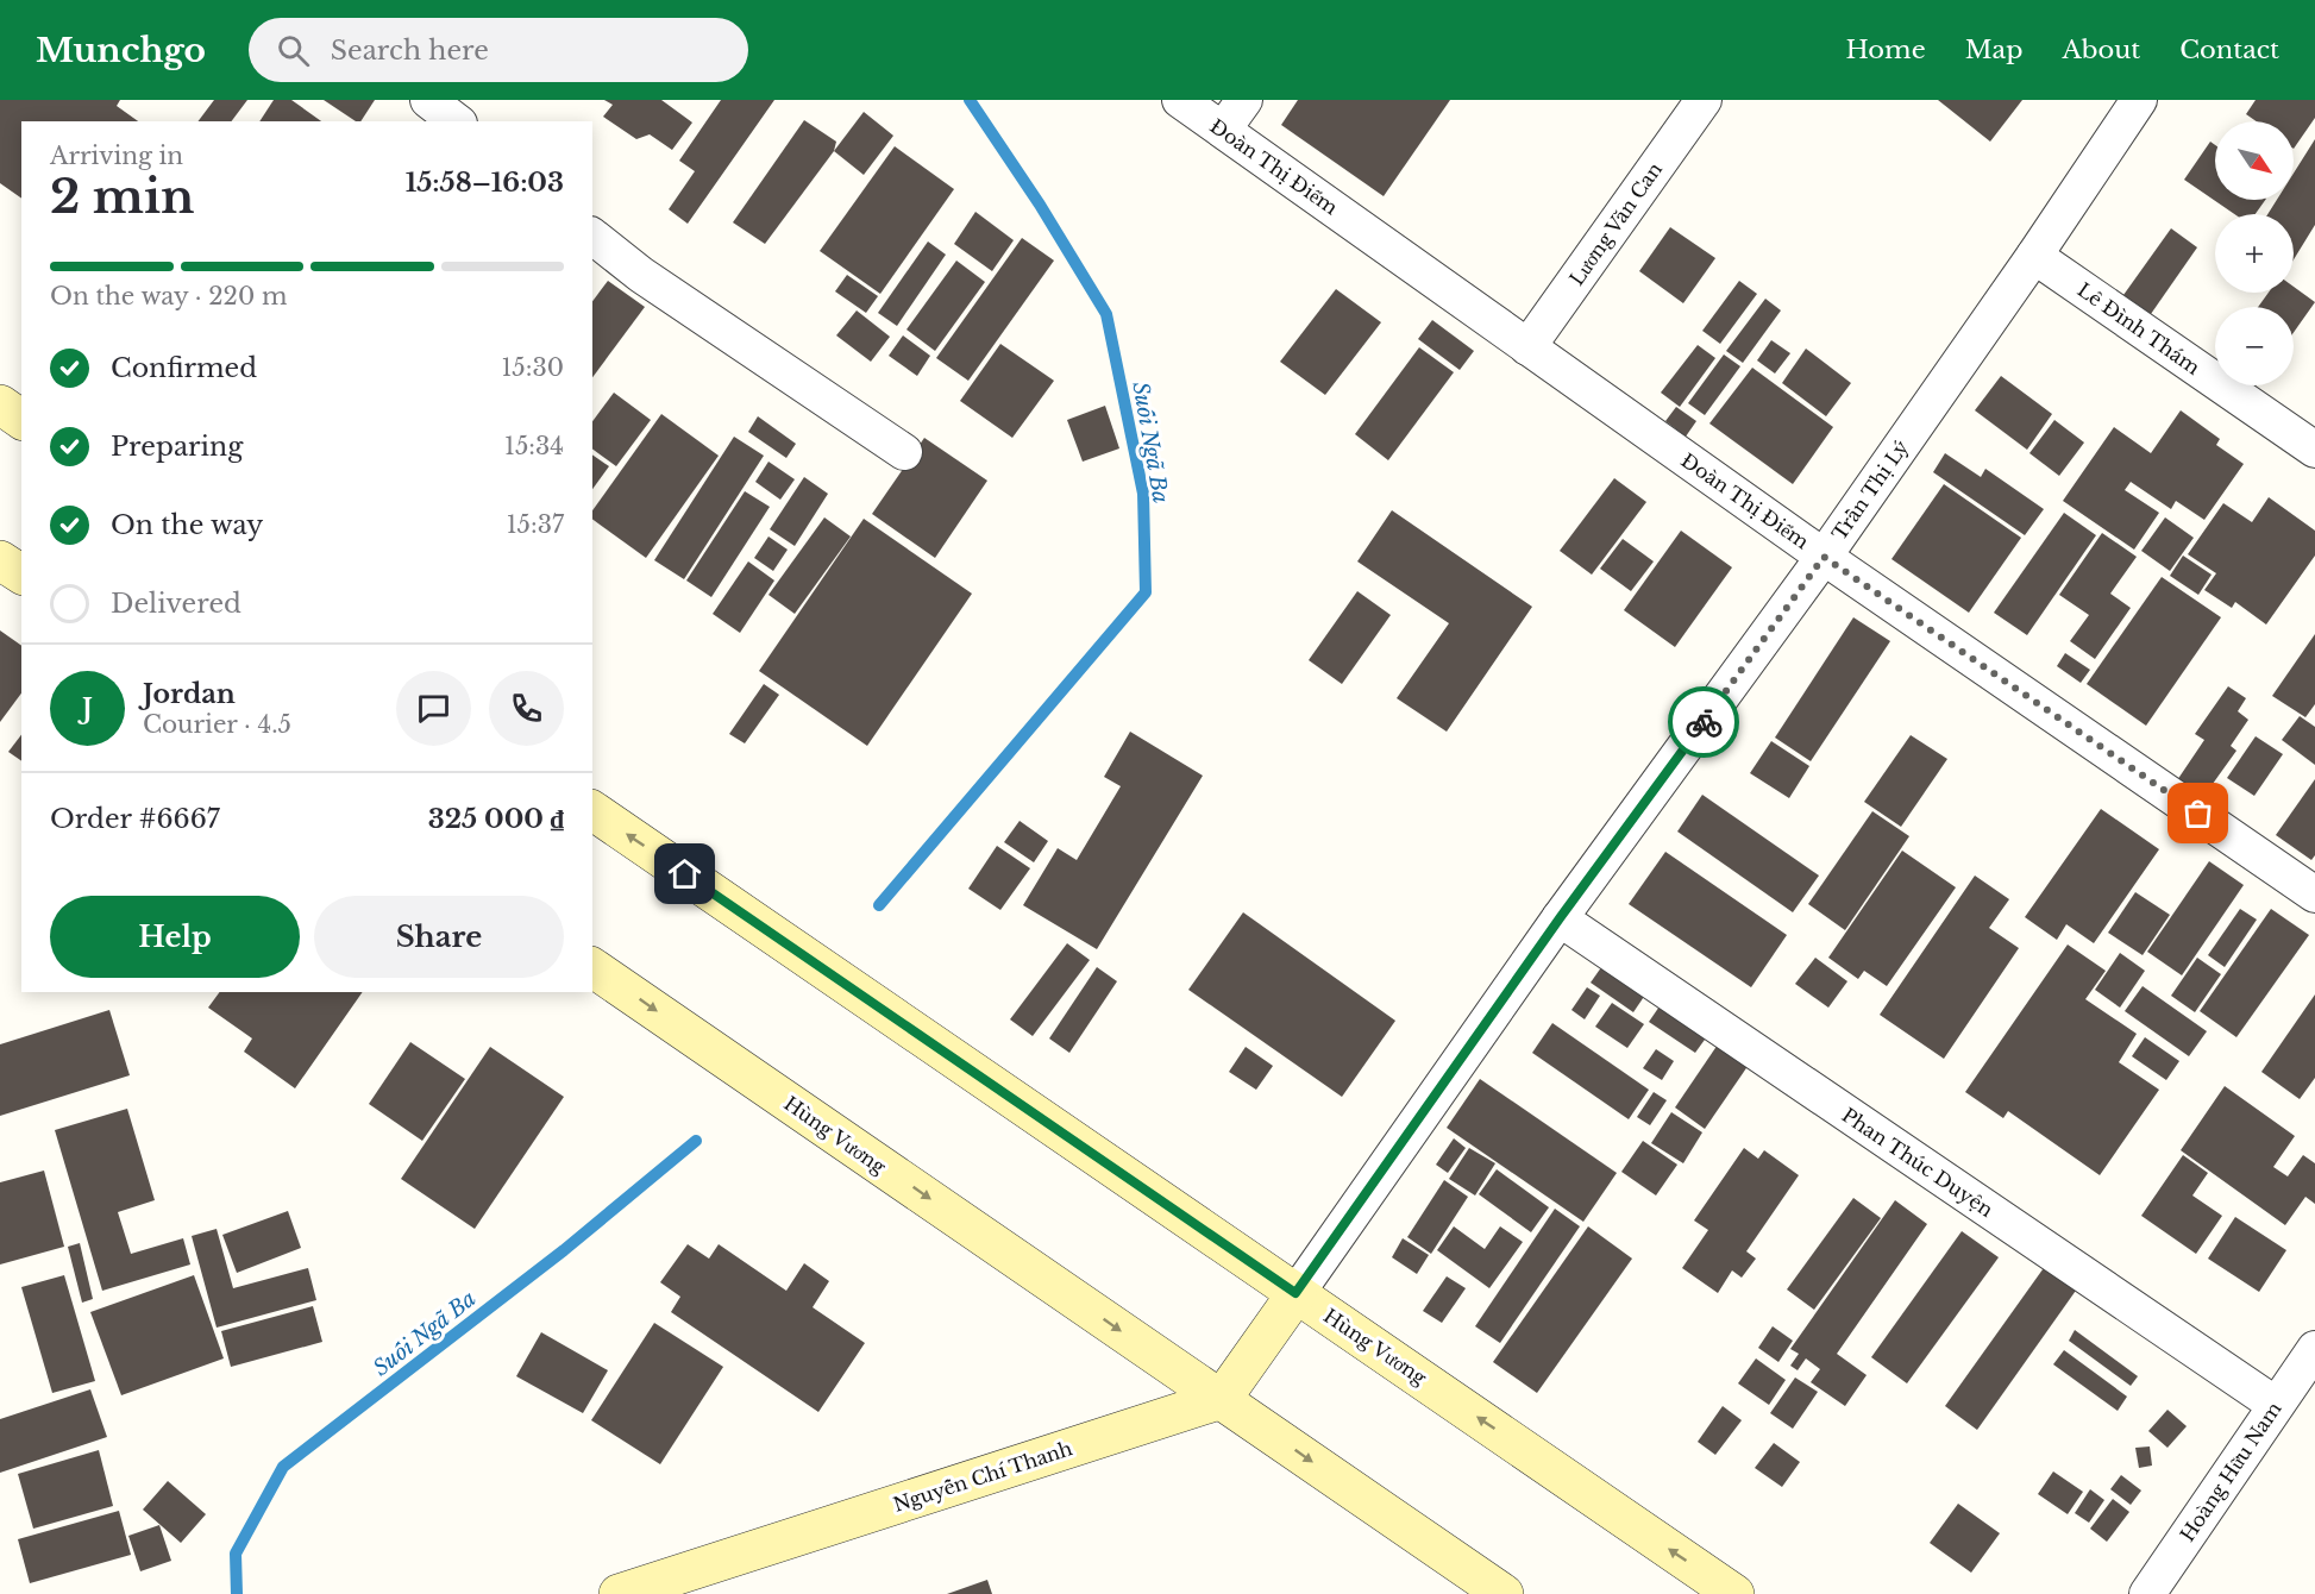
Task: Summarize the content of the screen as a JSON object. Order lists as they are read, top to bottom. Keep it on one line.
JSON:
{"streets":{"main road":["Hùng Vương","Nguyễn Chí Thanh"],"street":["Đoàn Thị Điểm","Lương Văn Can","Lê Đình Thám","Trần Thị Lý","Phan Thúc Duyện","Hoàng Hữu Nam"]},"crossings":[["Đoàn Thị Điểm","Lương Văn Can"],["Đoàn Thị Điểm","Trần Thị Lý"],["Lê Đình Thám","Trần Thị Lý"],["Trần Thị Lý","Hùng Vương"],["Trần Thị Lý","Phan Thúc Duyện"],["Hùng Vương","Nguyễn Chí Thanh"],["Phan Thúc Duyện","Hoàng Hữu Nam"]],"water":["Suối Ngã Ba"],"north":"bottom right","page":{"header":"Munchgo","search":"Search here","nav":["Home","Map","About","Contact"],"map_buttons":["+","−"],"heading":["2 min","Arriving in","15:58–16:03"],"panel":["Jordan","Courier · 4.5","Order #6667","325 000 ₫"],"bar":"On the way · 220 m","list":[["Confirmed","15:30"],["Preparing","15:34"],["On the way","15:37"],"Delivered"],"round":"J","buttons":["Help","Share"]}}
